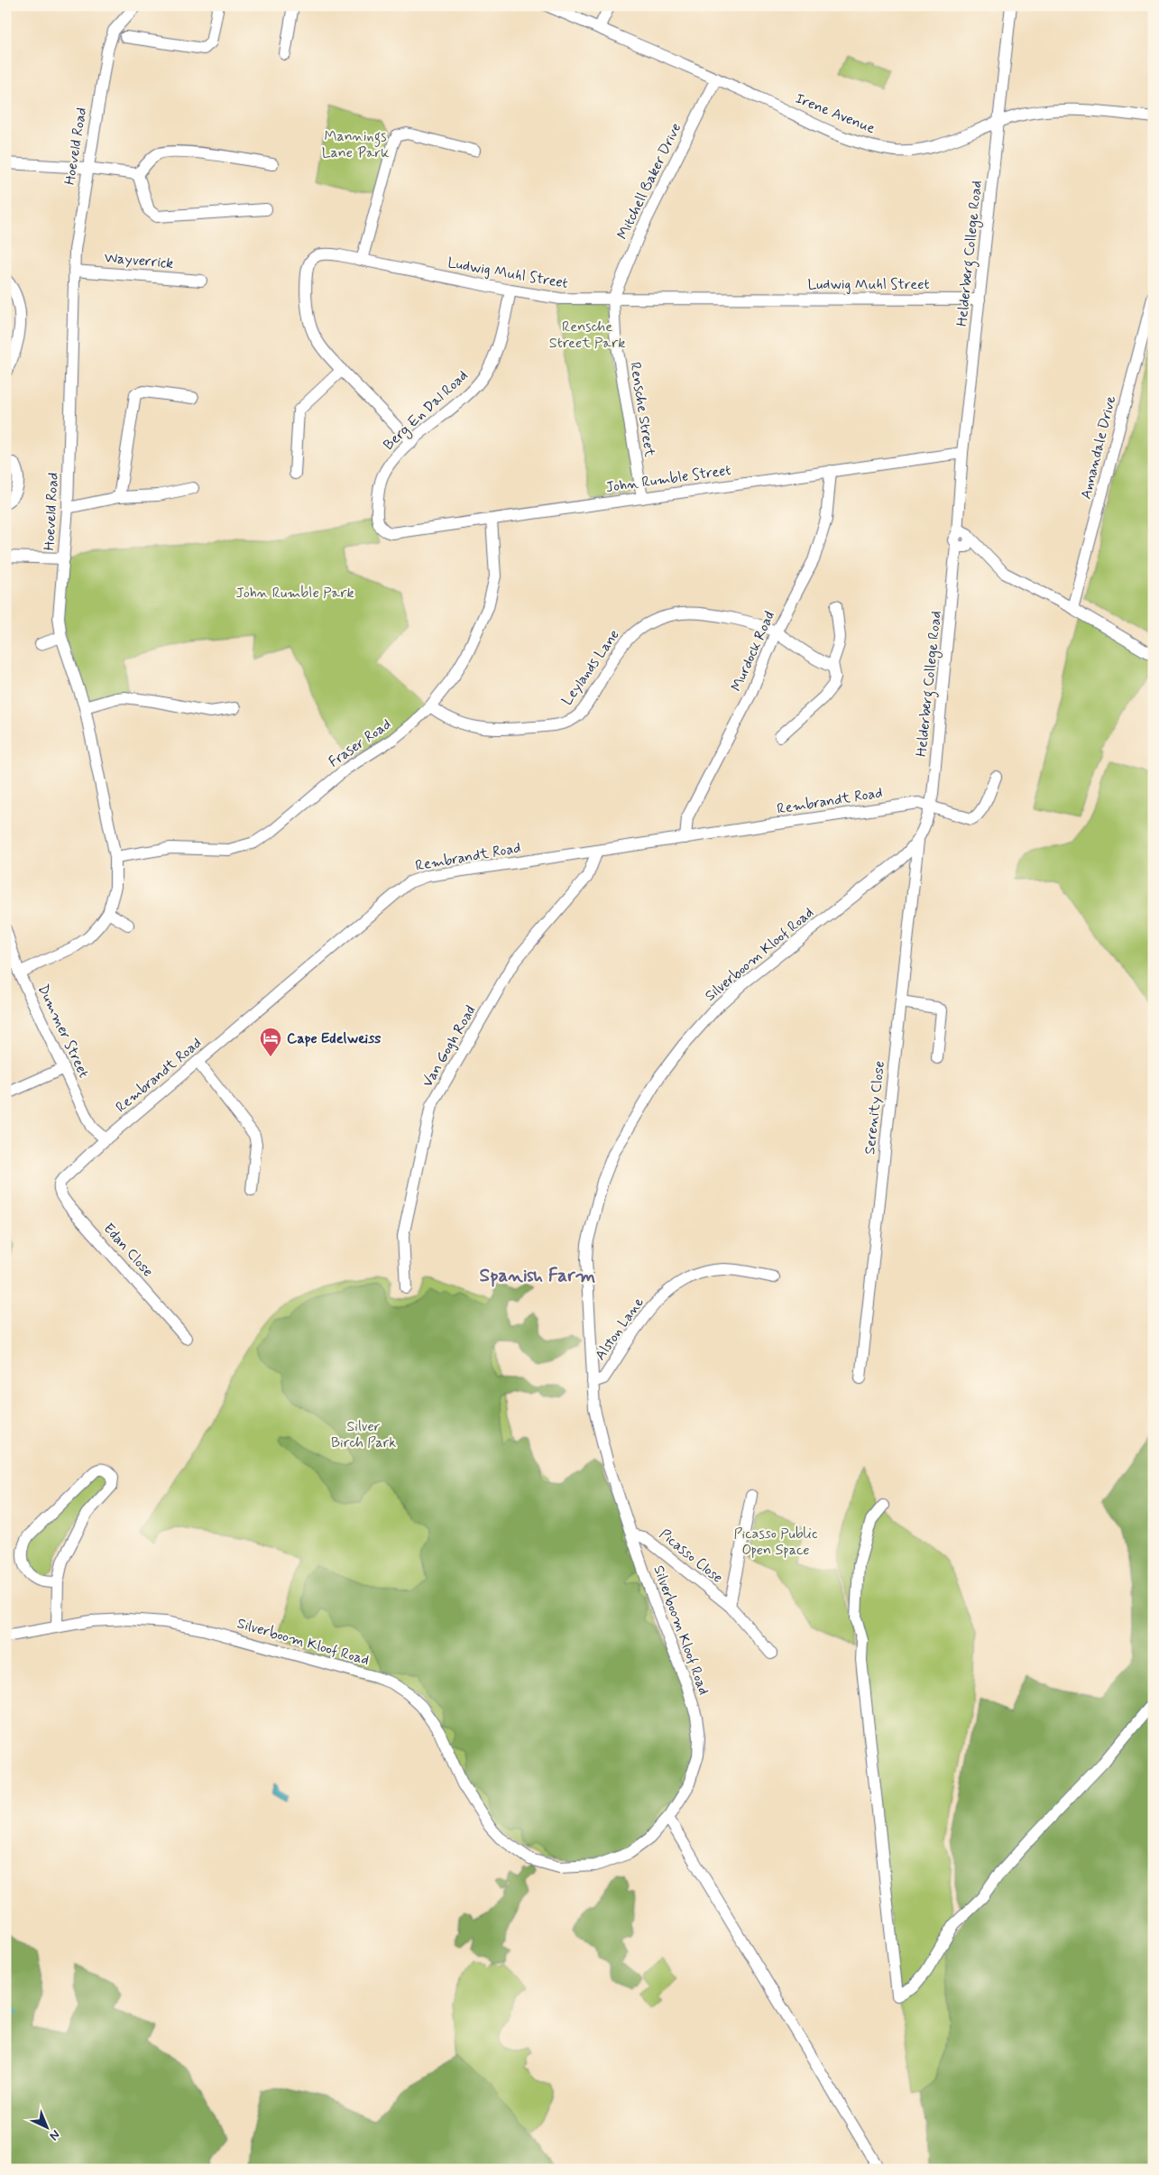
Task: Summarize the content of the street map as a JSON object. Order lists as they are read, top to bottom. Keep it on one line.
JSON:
{"streets":{"street":["Irene Avenue","Hoeveld Road","Mitchell Baker Drive","Helderberg College Road","Wayverrick","Ludwig Muhl Street","Rensche Street","Berg En Dal Road","Annandale Drive","John Rumble Street","Murdock Road","Leylands Lane","Fraser Road","Rembrandt Road","Silverboom Kloof Road","Dummer Street","Van Gogh Road","Serenity Close","Edan Close","Alston Lane","Picasso Close"]},"crossings":[["Irene Avenue","Mitchell Baker Drive"],["Irene Avenue","Helderberg College Road"],["Hoeveld Road","Wayverrick"],["Hoeveld Road","Fraser Road"],["Hoeveld Road","Dummer Street"],["Mitchell Baker Drive","Ludwig Muhl Street"],["Mitchell Baker Drive","Rensche Street"],["Helderberg College Road","Ludwig Muhl Street"],["Helderberg College Road","John Rumble Street"],["Helderberg College Road","Rembrandt Road"],["Helderberg College Road","Silverboom Kloof Road"],["Ludwig Muhl Street","Rensche Street"],["Ludwig Muhl Street","Berg En Dal Road"],["Rensche Street","John Rumble Street"],["Berg En Dal Road","John Rumble Street"],["John Rumble Street","Murdock Road"],["John Rumble Street","Fraser Road"],["Murdock Road","Leylands Lane"],["Murdock Road","Rembrandt Road"],["Leylands Lane","Fraser Road"],["Rembrandt Road","Silverboom Kloof Road"],["Rembrandt Road","Dummer Street"],["Rembrandt Road","Van Gogh Road"],["Rembrandt Road","Edan Close"],["Silverboom Kloof Road","Serenity Close"],["Silverboom Kloof Road","Alston Lane"],["Silverboom Kloof Road","Picasso Close"]],"districts":["Spanish Farm"],"parks":["Mannings Lane Park","Rensche Street Park","John Rumble Park","Silver Birch Park","Picasso Public Open Space"],"places":{"hotel":["Cape Edelweiss"]},"north":"bottom right"}
